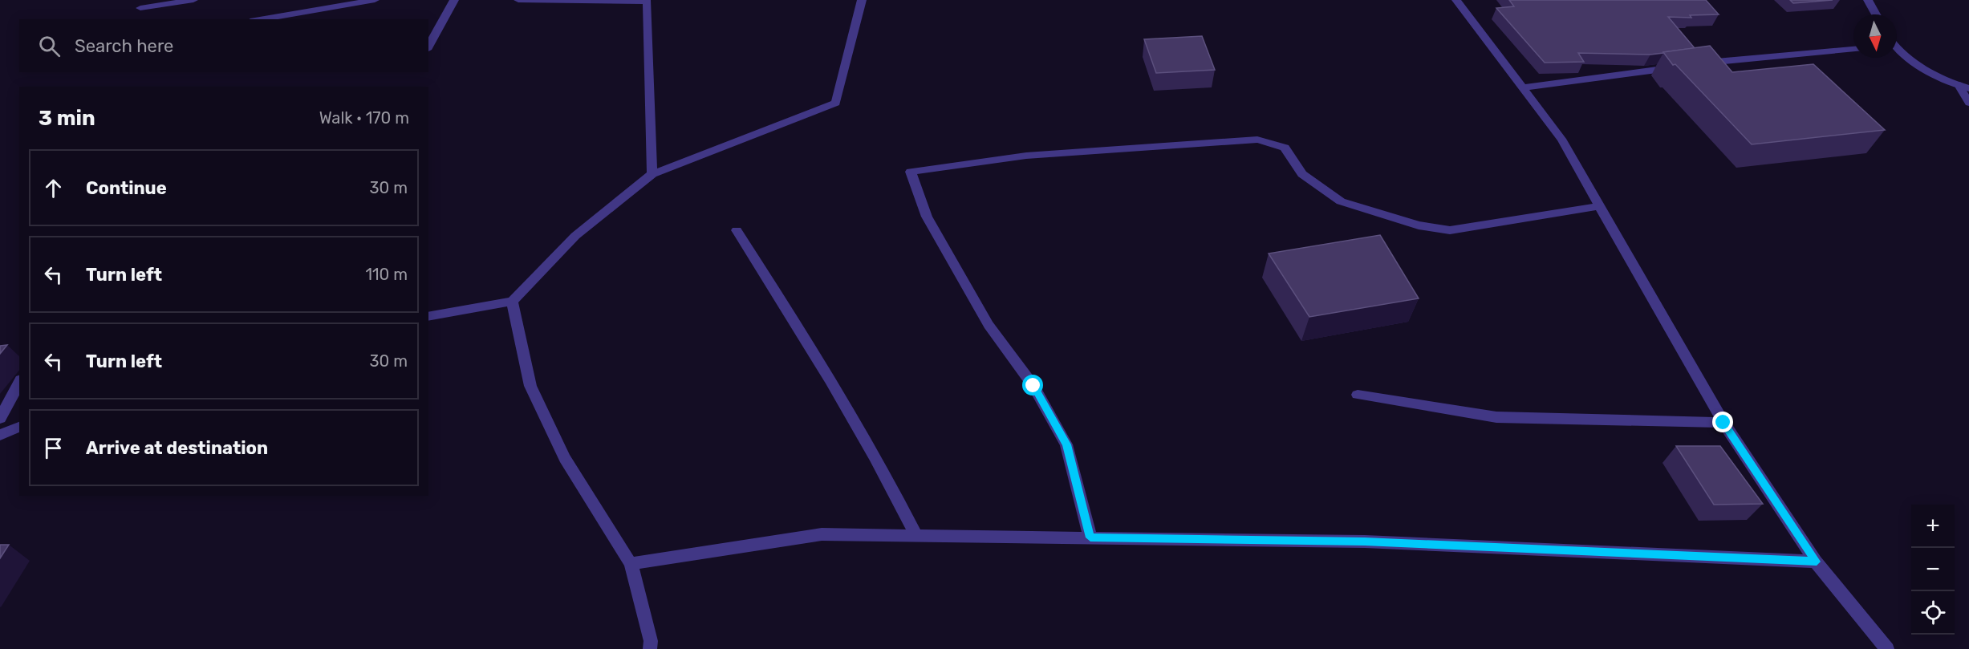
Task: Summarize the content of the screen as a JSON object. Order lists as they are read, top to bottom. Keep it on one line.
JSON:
{"north":"bottom","page":{"search":"Search here","heading":["3 min","Walk · 170 m"],"list":[["Continue","30 m"],["Turn left","110 m"],["Turn left","30 m"],"Arrive at destination"],"map_buttons":["+","−"]}}
